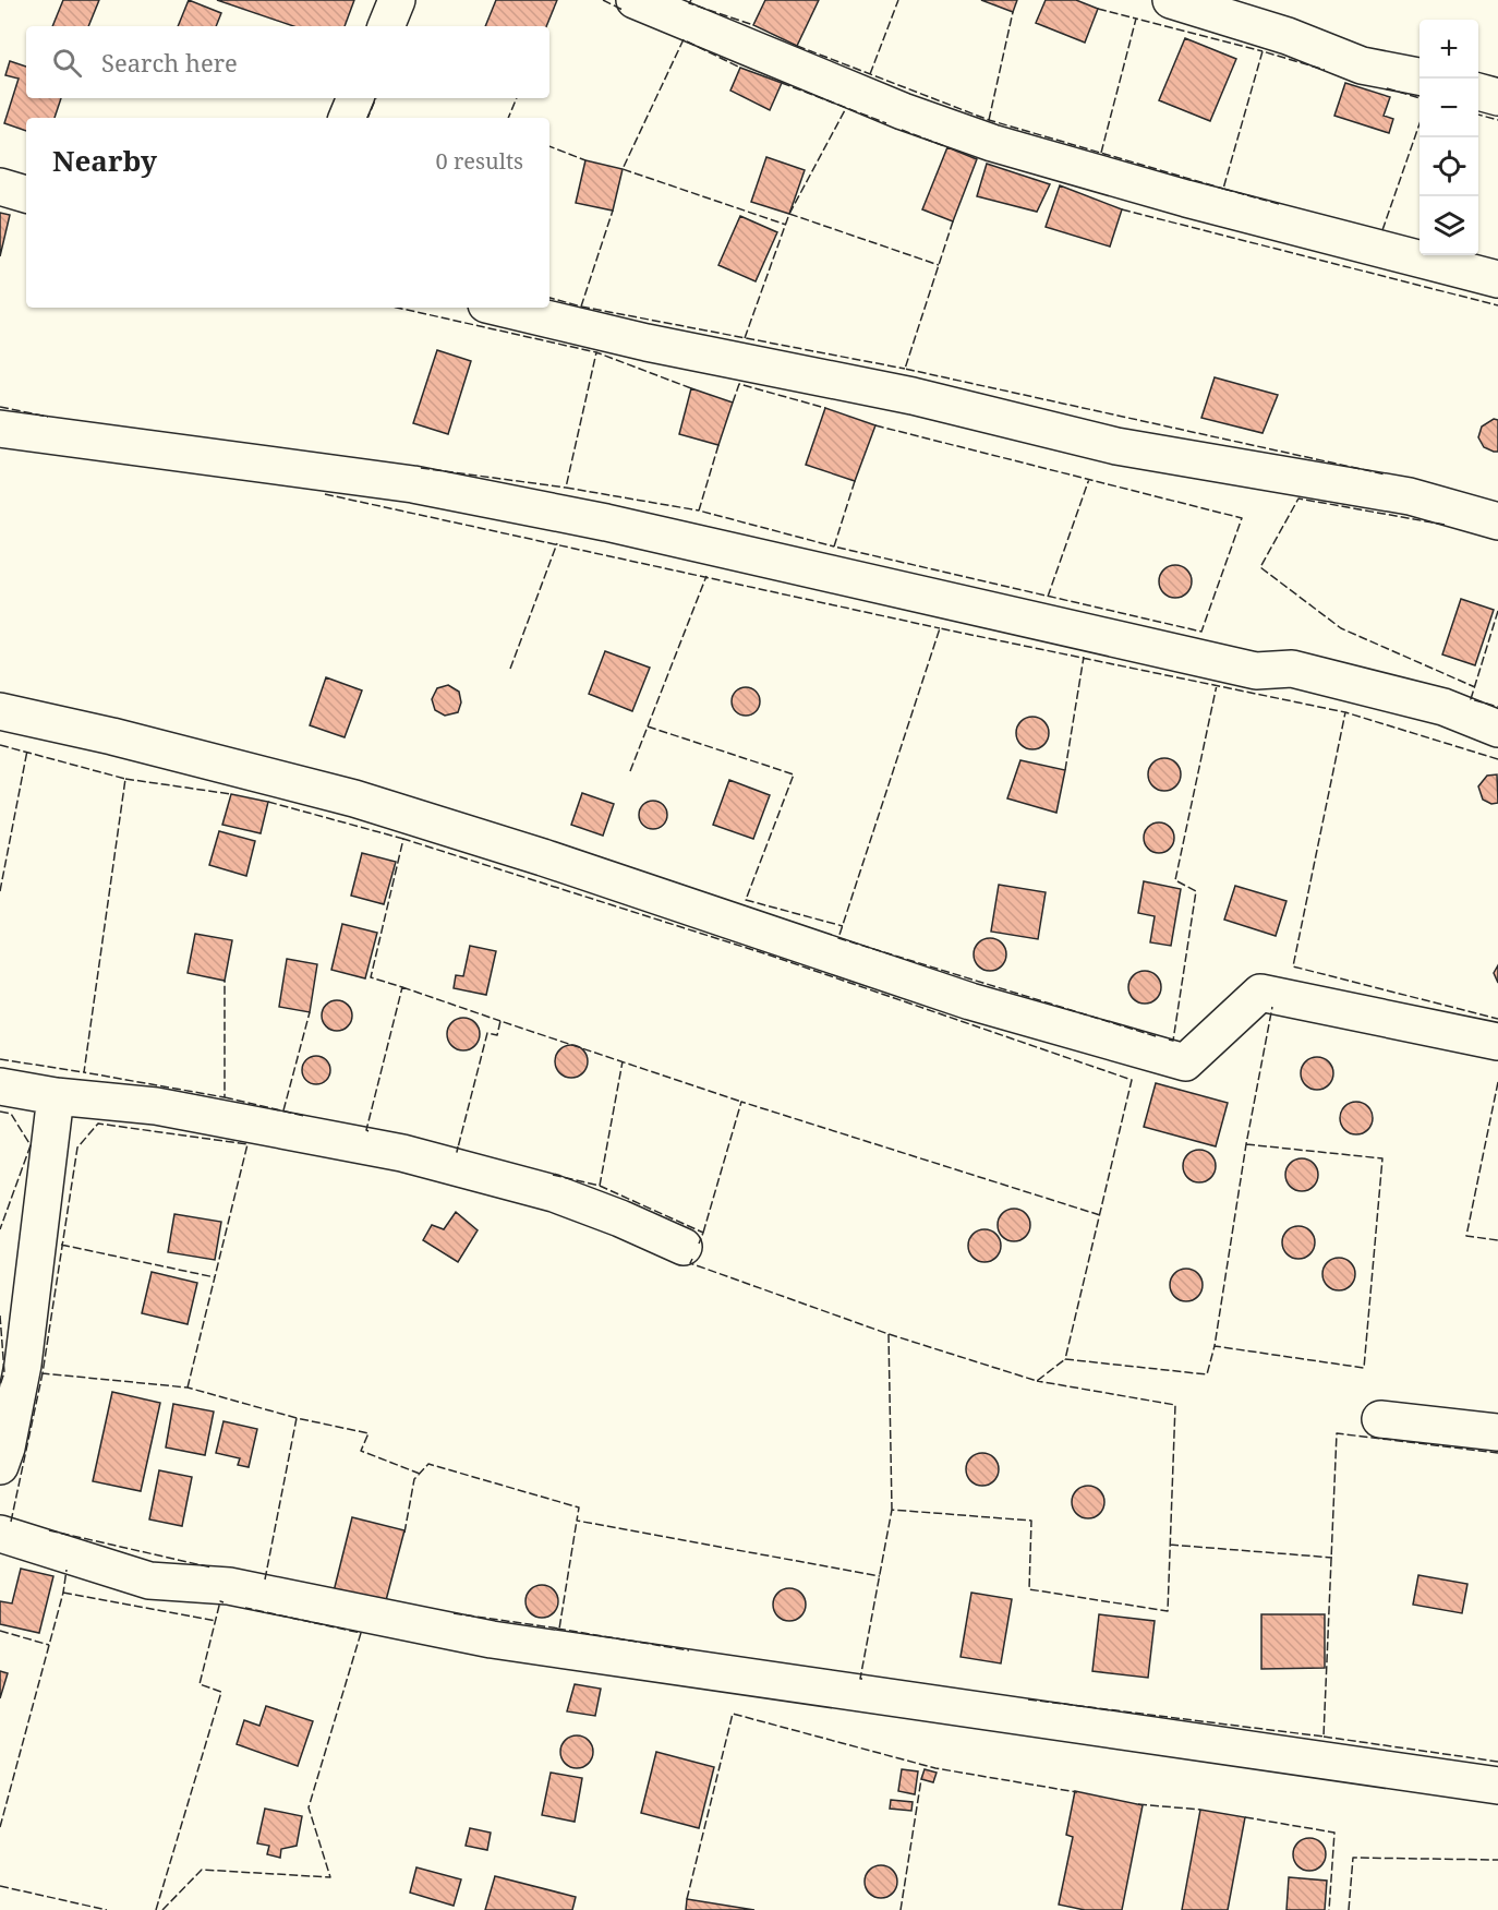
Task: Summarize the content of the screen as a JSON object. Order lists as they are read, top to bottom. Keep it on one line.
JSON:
{"page":{"map_buttons":["+","−"],"search":"Search here","heading":["Nearby","0 results"]}}
